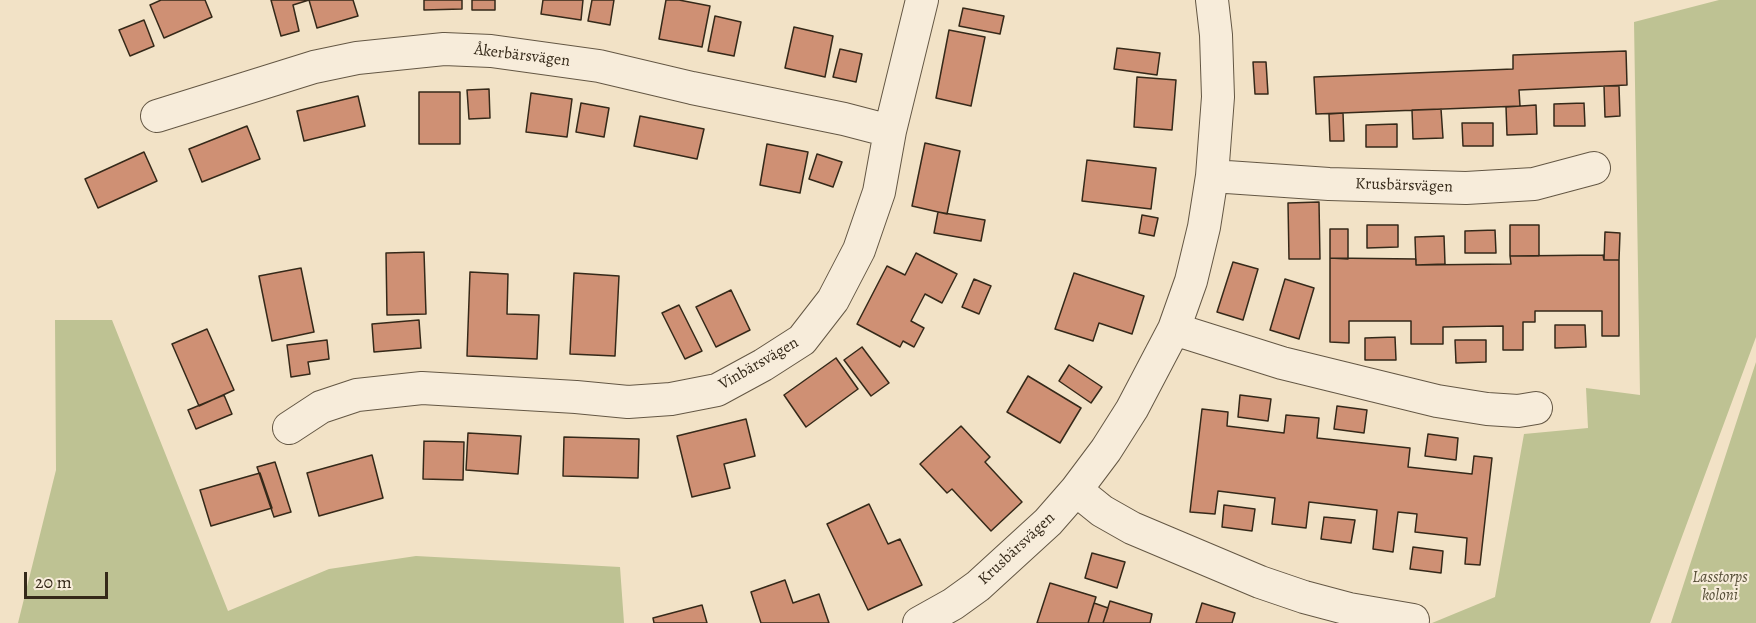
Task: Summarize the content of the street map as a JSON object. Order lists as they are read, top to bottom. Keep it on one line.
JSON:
{"streets":{"street":["Åkerbärsvägen","Krusbärsvägen","Vinbärsvägen"]},"crossings":[["Åkerbärsvägen","Vinbärsvägen"]],"parks":["Lasstorps koloni"],"scale_bar":"20 m"}
